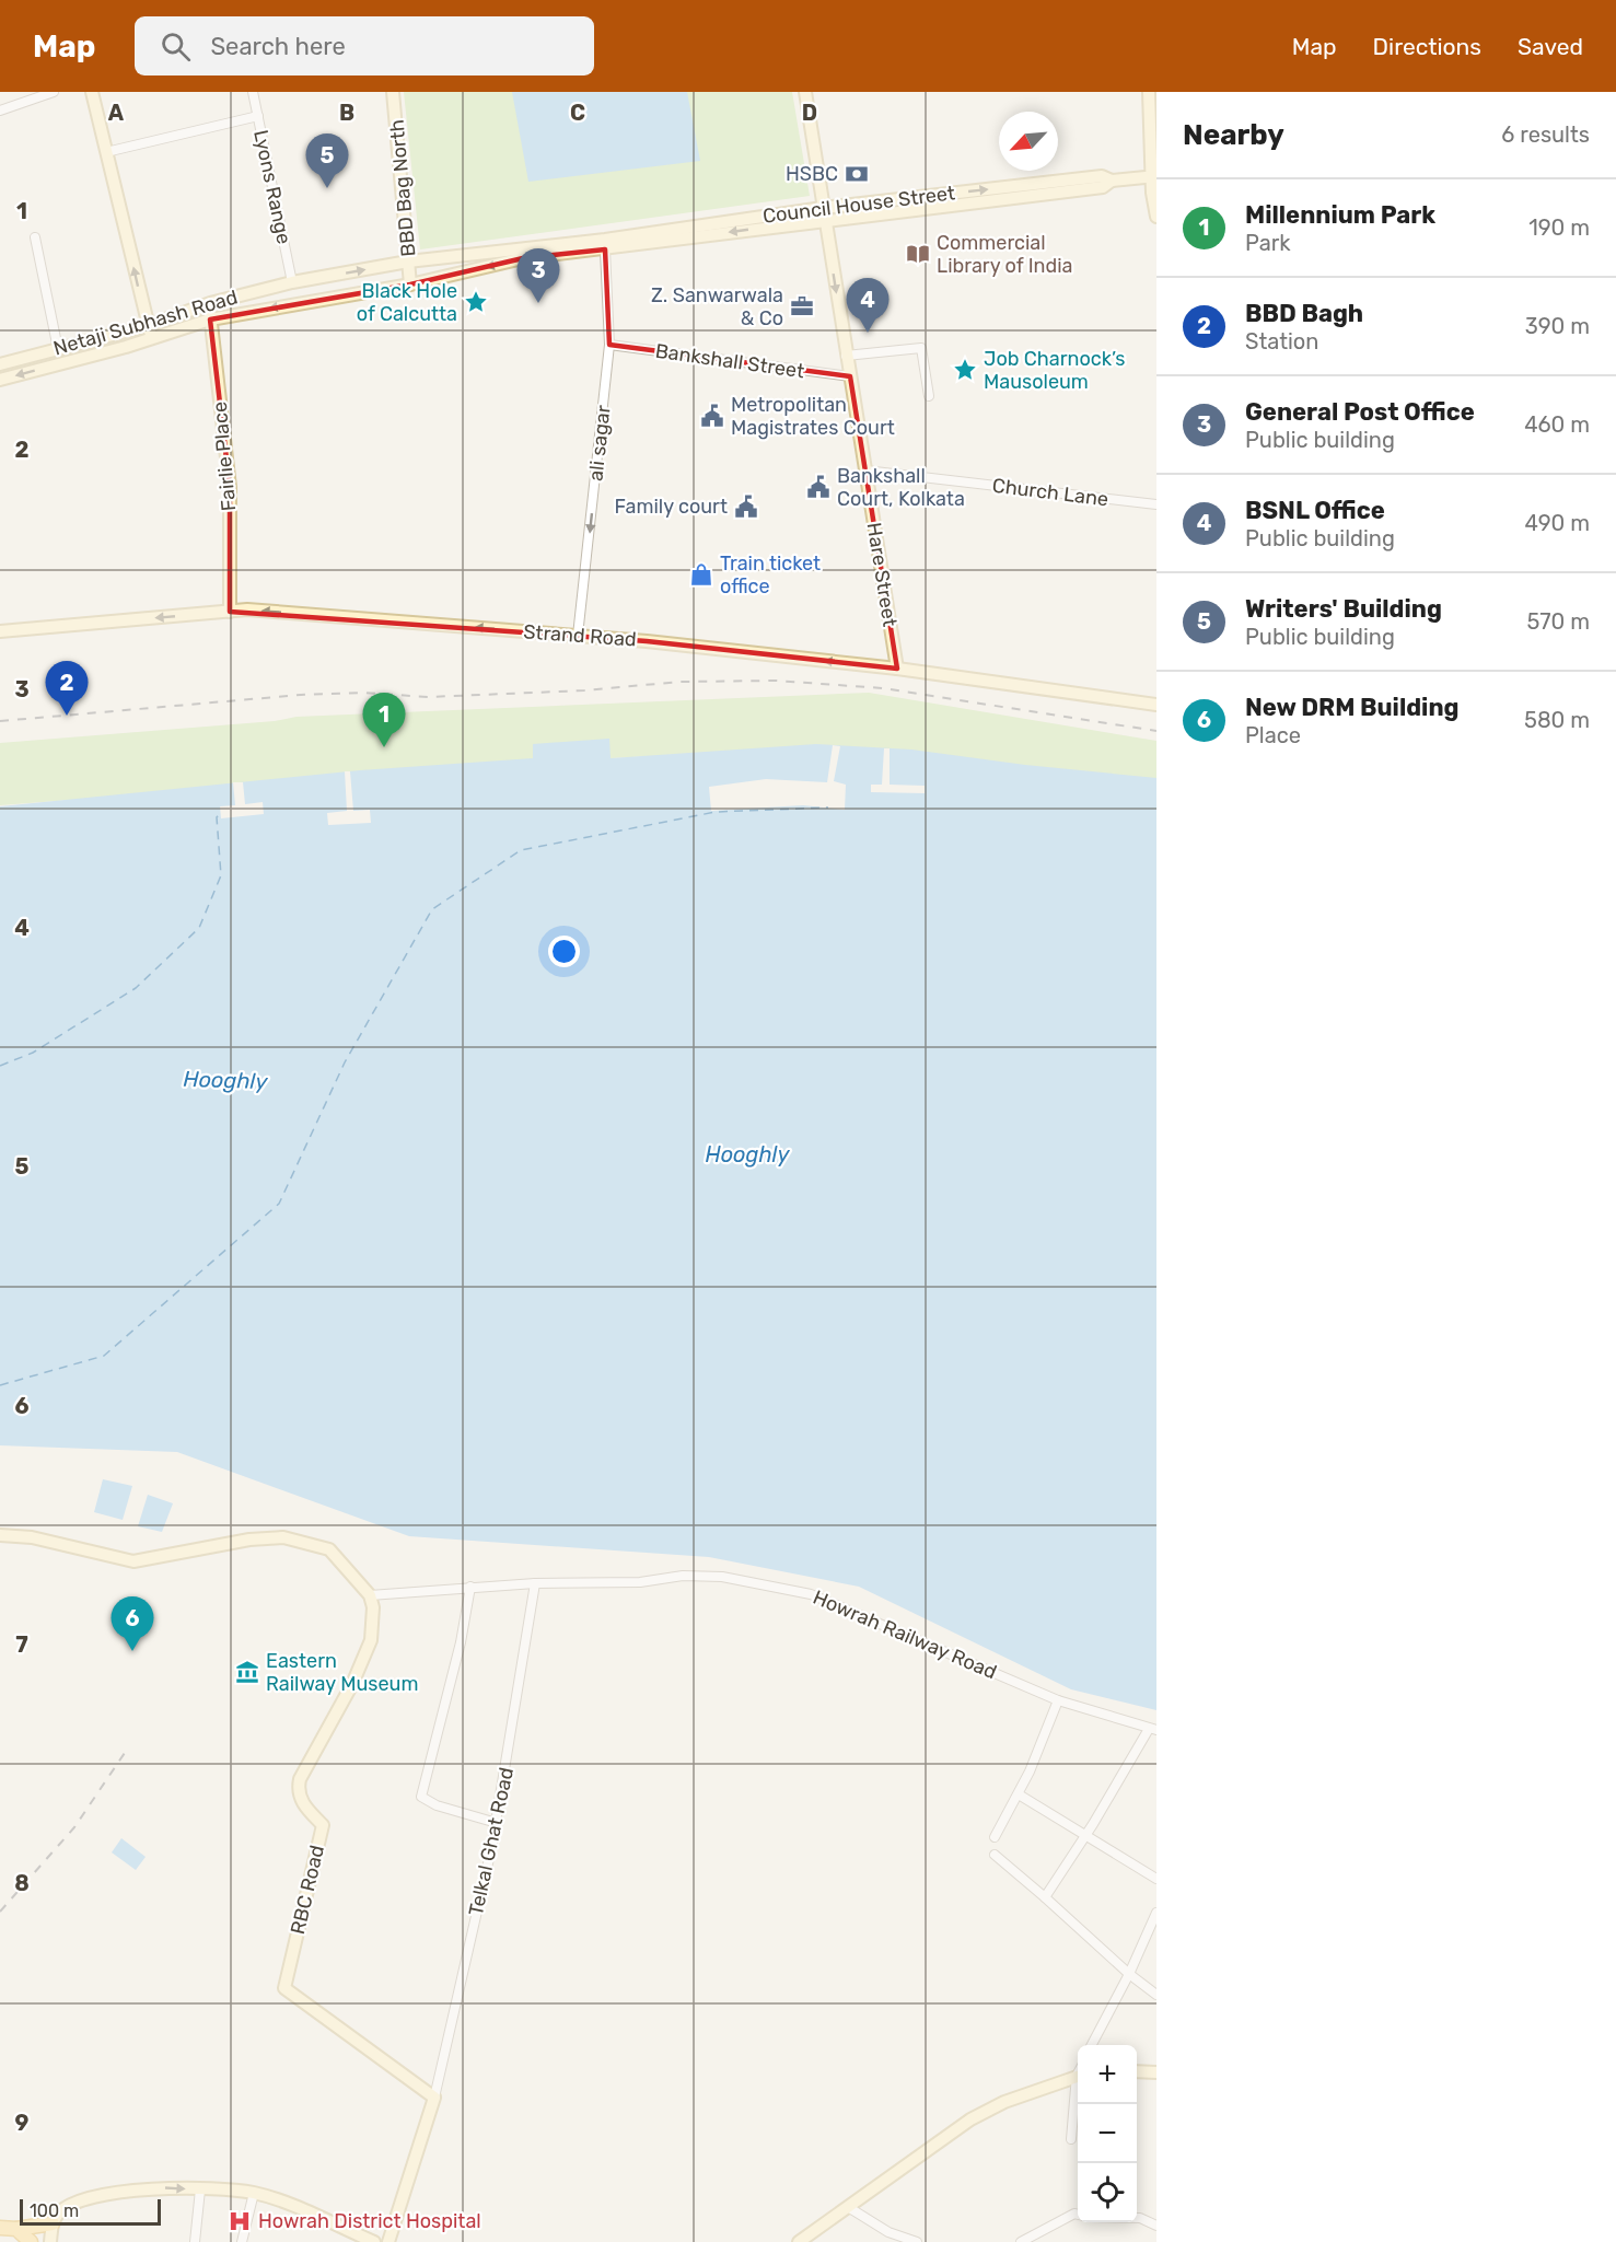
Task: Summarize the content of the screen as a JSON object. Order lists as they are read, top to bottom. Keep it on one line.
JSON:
{"streets":{"main road":["BBD Bag North","Council House Street","Netaji Subhash Road","Fairlie Place","Hare Street","Strand Road","RBC Road"],"street":["Lyons Range","Bankshall Street","ali sagar","Church Lane","Howrah Railway Road","Telkal Ghat Road"]},"crossings":[["Lyons Range","Netaji Subhash Road"],["BBD Bag North","Netaji Subhash Road"],["Council House Street","Netaji Subhash Road"],["Council House Street","ali sagar"],["Council House Street","Hare Street"],["Netaji Subhash Road","ali sagar"],["Netaji Subhash Road","Fairlie Place"],["Bankshall Street","ali sagar"],["Bankshall Street","Hare Street"],["ali sagar","Strand Road"],["Fairlie Place","Strand Road"],["Church Lane","Hare Street"],["Hare Street","Strand Road"],["Howrah Railway Road","Telkal Ghat Road"],["Howrah Railway Road","RBC Road"],["Telkal Ghat Road","RBC Road"]],"one_way":["ali sagar","Strand Road"],"water":["Hooghly"],"places":{"bank":["HSBC"],"library":["Commercial Library of India"],"place":["Black Hole of Calcutta","Job Charnock’s Mausoleum"],"office":["Z. Sanwarwala & Co"],"public building":["Metropolitan Magistrates Court","Bankshall Court, Kolkata","Family court"],"shop":["Train ticket office"],"museum":["Eastern Railway Museum"],"hospital":["Howrah District Hospital"]},"scale_bar":"100 m","north":"bottom left","page":{"header":"Map","search":"Search here","nav":["Map","Directions","Saved"],"heading":["Nearby","6 results"],"pins":["5","3","4","2","1","6"],"list":[{"mark":"1","name":"Millennium Park","note":"Park","value":"190 m"},{"mark":"2","name":"BBD Bagh","note":"Station","value":"390 m"},{"mark":"3","name":"General Post Office","note":"Public building","value":"460 m"},{"mark":"4","name":"BSNL Office","note":"Public building","value":"490 m"},{"mark":"5","name":"Writers' Building","note":"Public building","value":"570 m"},{"mark":"6","name":"New DRM Building","note":"Place","value":"580 m"}],"map_buttons":["+","−"],"scale":"100 m"},"grid":{"columns":["A","B","C","D"],"rows":["1","2","3","4","5","6","7","8","9"]}}
